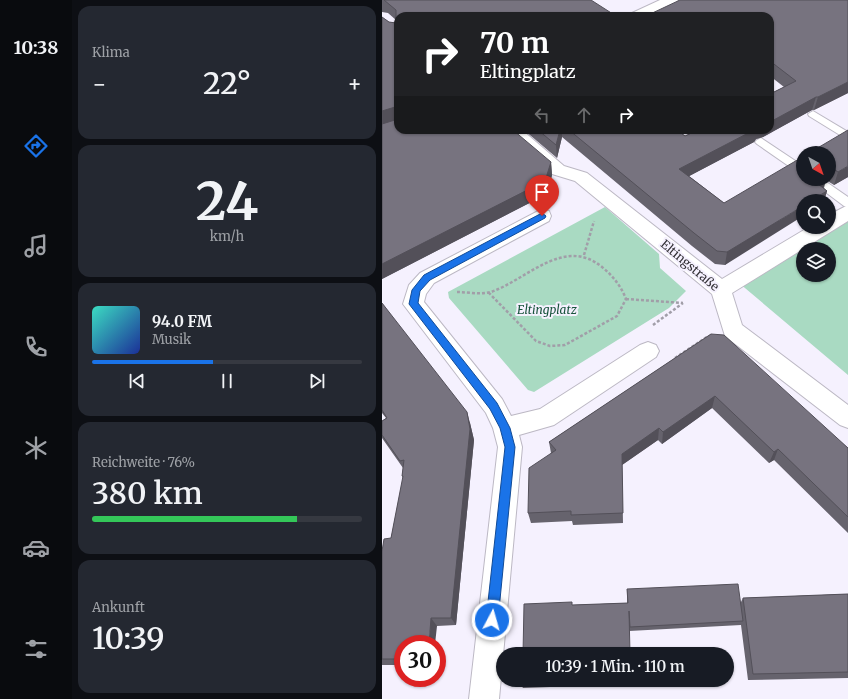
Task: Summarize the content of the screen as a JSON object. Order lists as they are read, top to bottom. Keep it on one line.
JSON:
{"streets":{"street":["Eltingstraße"]},"parks":["Eltingplatz"],"north":"bottom right","page":{"tabs":"10:38","tile":["Klima",["24","km/h"],["Reichweite · 76%","380 km"],["Ankunft","10:39"]],"turn":["70 m","Eltingplatz"],"heat":["−","22°","+"],"song":["94.0 FM","Musik"],"limit":"30","trip":"10:39 · 1 Min. · 110 m"}}
